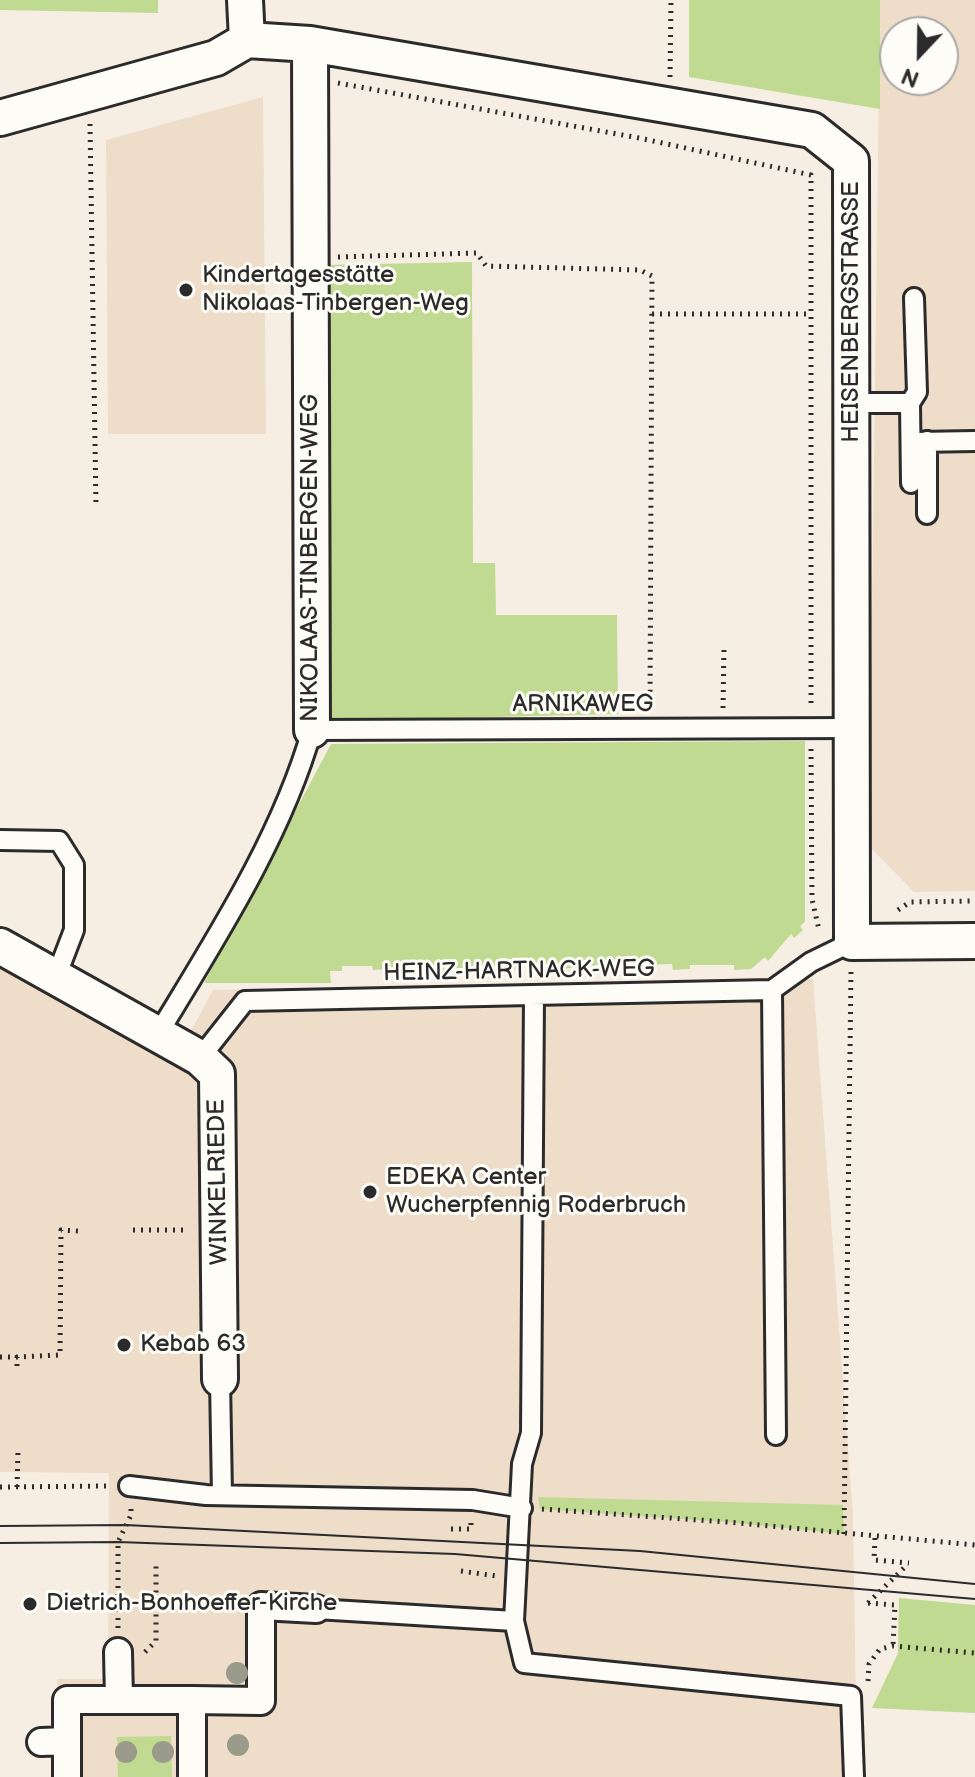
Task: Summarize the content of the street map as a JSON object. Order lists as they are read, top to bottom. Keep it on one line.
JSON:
{"streets":{"street":["HEISENBERGSTRASSE","NIKOLAAS-TINBERGEN-WEG","WINKELRIEDE"],"lane":["ARNIKAWEG","HEINZ-HARTNACK-WEG"]},"crossings":[["HEISENBERGSTRASSE","NIKOLAAS-TINBERGEN-WEG"],["HEISENBERGSTRASSE","ARNIKAWEG"],["NIKOLAAS-TINBERGEN-WEG","ARNIKAWEG"],["HEINZ-HARTNACK-WEG","WINKELRIEDE"]],"places":["Kindertagesstätte Nikolaas-Tinbergen-Weg","EDEKA Center Wucherpfennig Roderbruch","Kebab 63","Dietrich-Bonhoeffer-Kirche"],"north":"bottom"}
